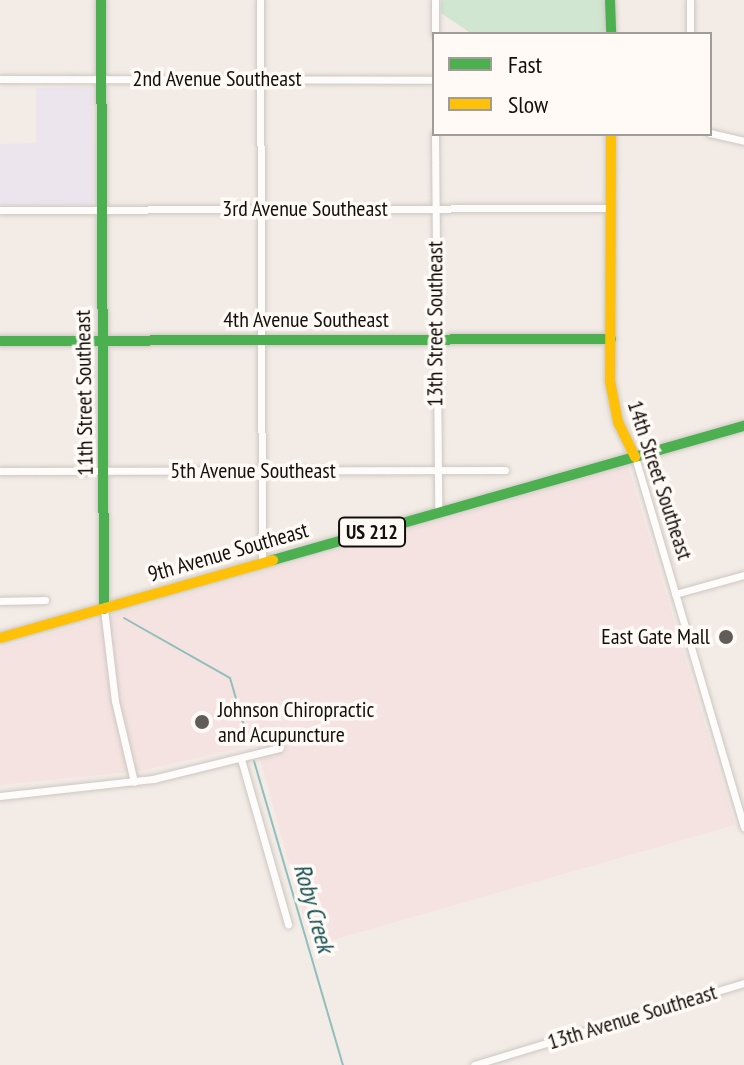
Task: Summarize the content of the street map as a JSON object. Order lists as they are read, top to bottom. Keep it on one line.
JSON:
{"streets":{"street":["2nd Avenue Southeast","3rd Avenue Southeast","4th Avenue Southeast","13th Street Southeast","11th Street Southeast","5th Avenue Southeast","14th Street Southeast","US 212","9th Avenue Southeast","13th Avenue Southeast"]},"crossings":[["2nd Avenue Southeast","11th Street Southeast"],["3rd Avenue Southeast","13th Street Southeast"],["3rd Avenue Southeast","11th Street Southeast"],["3rd Avenue Southeast","14th Street Southeast"],["4th Avenue Southeast","13th Street Southeast"],["4th Avenue Southeast","11th Street Southeast"],["4th Avenue Southeast","14th Street Southeast"],["13th Street Southeast","5th Avenue Southeast"],["13th Street Southeast","9th Avenue Southeast"],["11th Street Southeast","5th Avenue Southeast"],["11th Street Southeast","9th Avenue Southeast"],["14th Street Southeast","9th Avenue Southeast"]],"water":["Roby Creek"],"places":["East Gate Mall","Johnson Chiropractic and Acupuncture"],"legend":["Fast","Slow"]}
